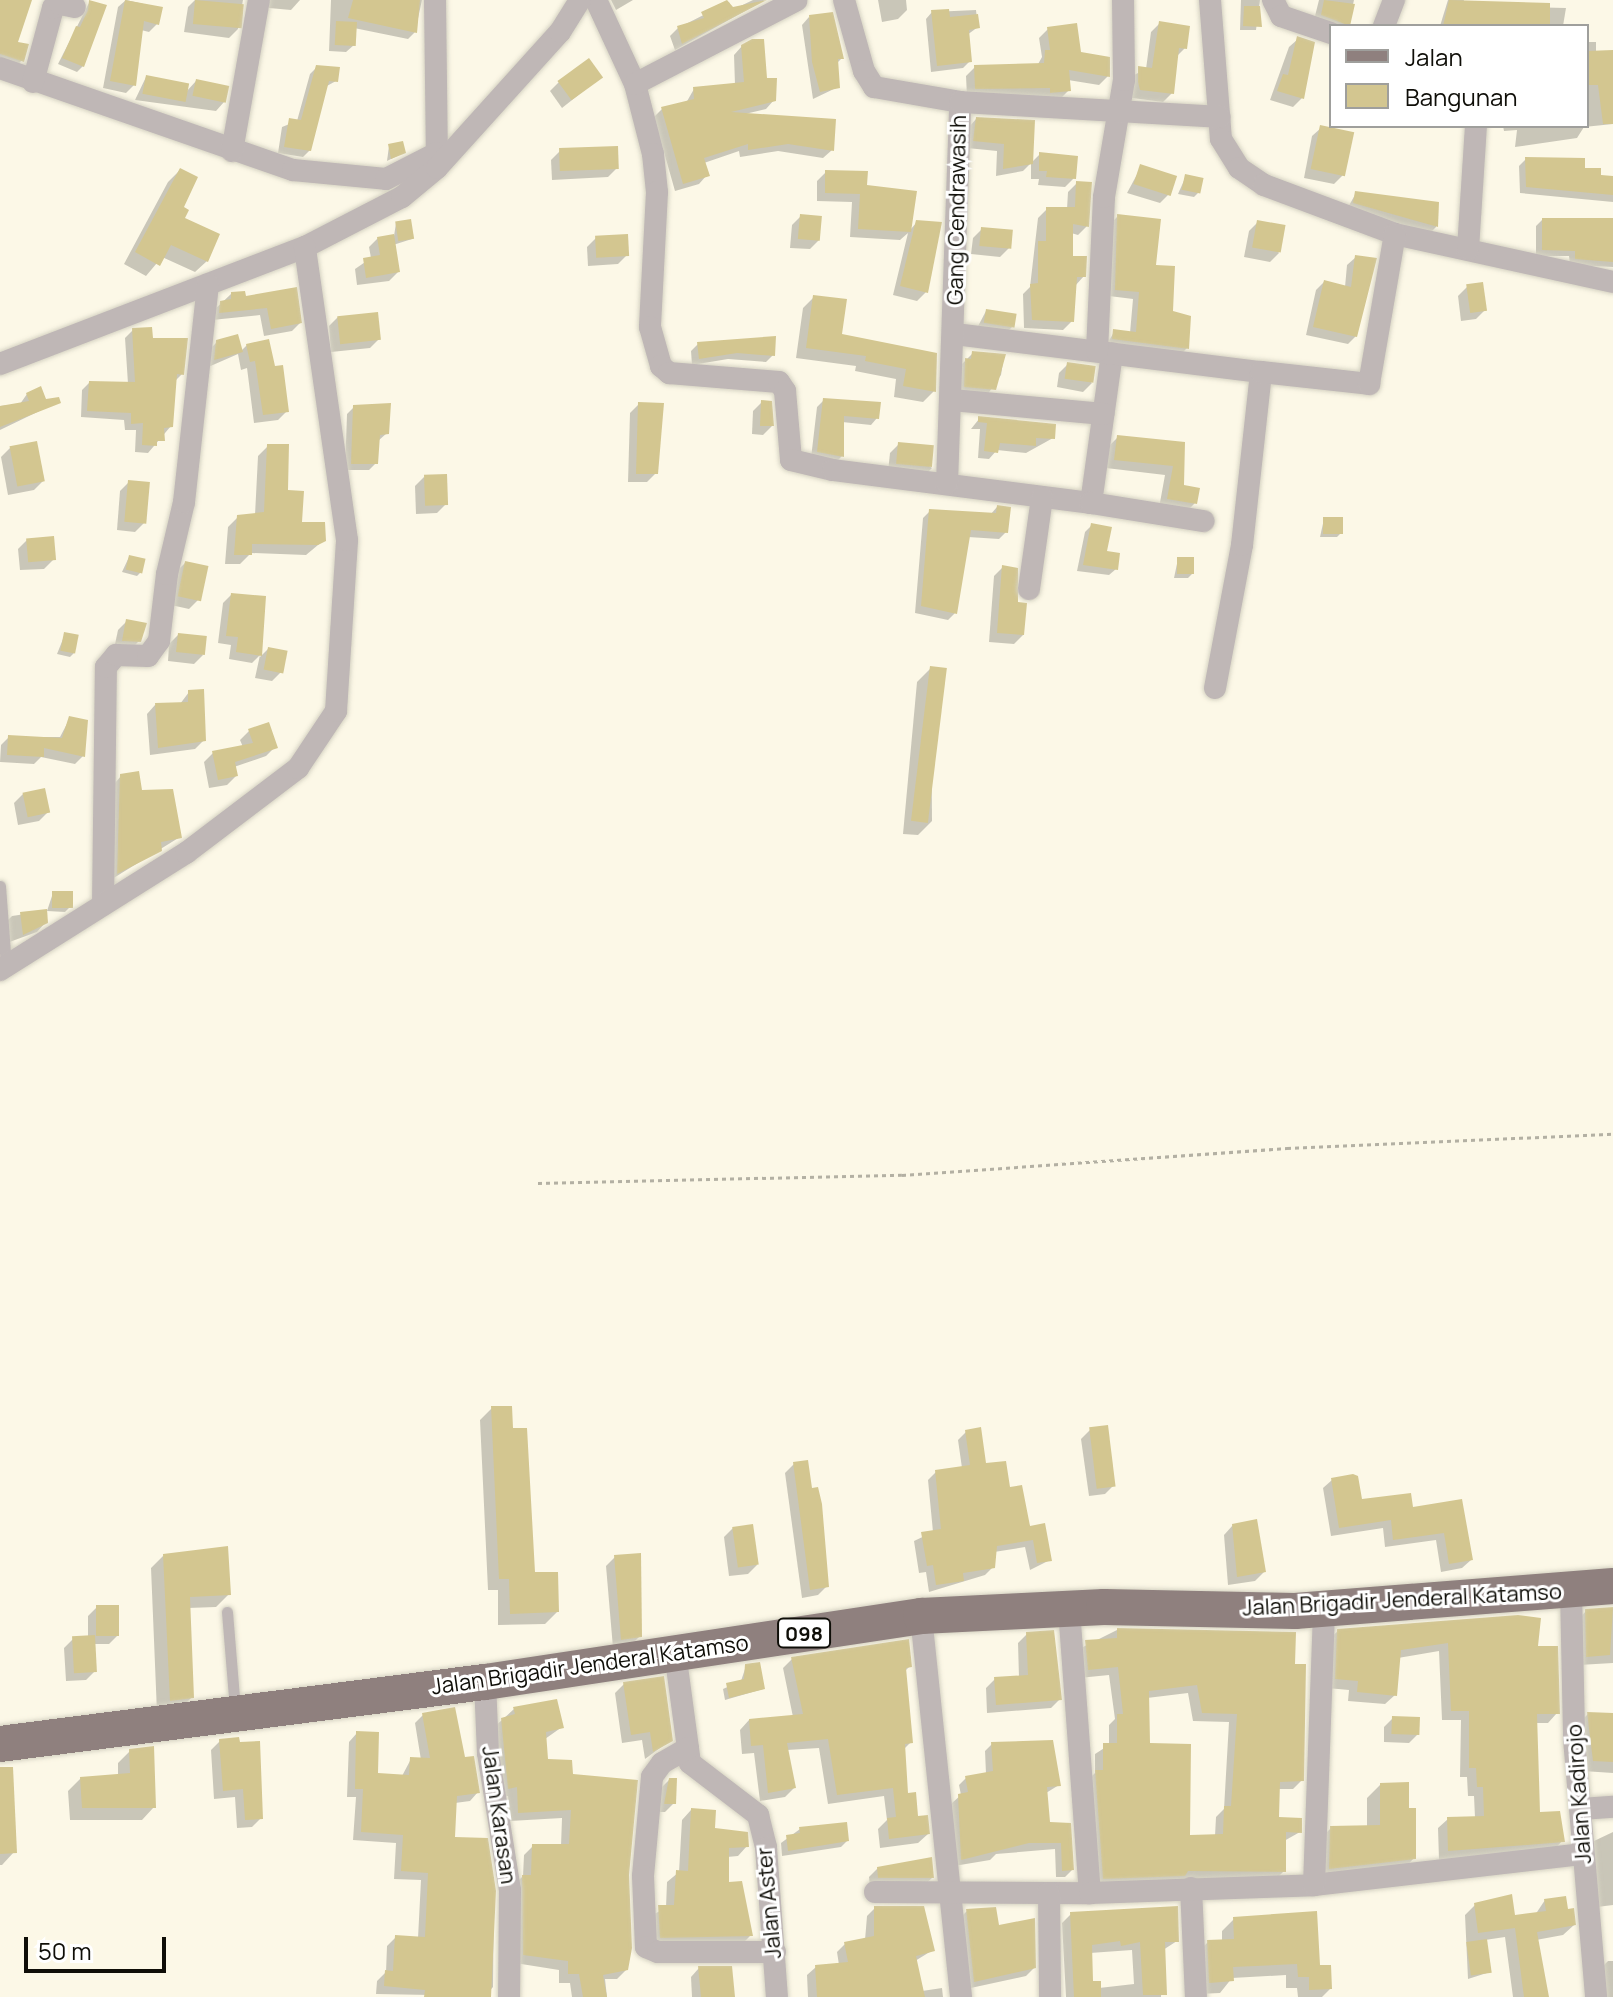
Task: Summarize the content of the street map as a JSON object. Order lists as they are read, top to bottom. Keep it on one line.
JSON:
{"streets":{"main road":["Jalan Brigadir Jenderal Katamso","098"],"street":["Gang Cendrawasih","Jalan Kadirojo","Jalan Karasan","Jalan Aster"]},"crossings":[["Jalan Brigadir Jenderal Katamso","Jalan Kadirojo"],["Jalan Brigadir Jenderal Katamso","Jalan Karasan"],["Jalan Brigadir Jenderal Katamso","Jalan Aster"]],"legend":["Jalan","Bangunan"],"scale_bar":"50 m"}
